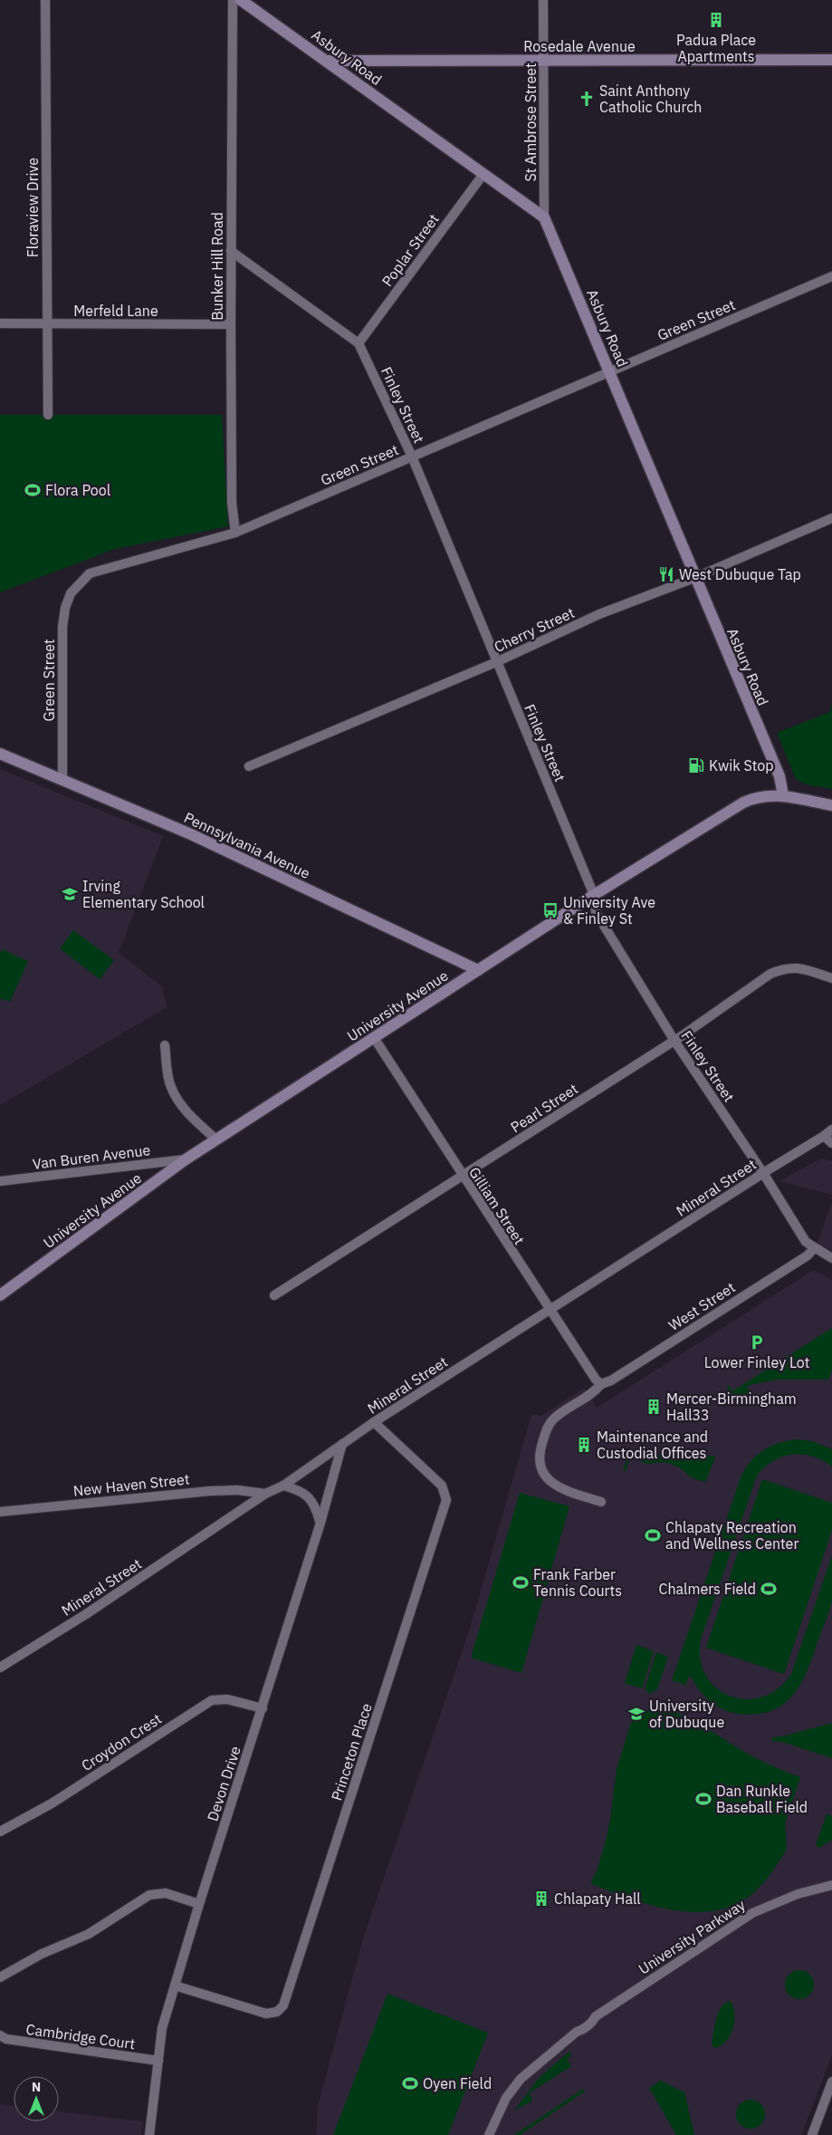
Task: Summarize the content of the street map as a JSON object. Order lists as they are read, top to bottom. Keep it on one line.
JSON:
{"streets":{"main road":["Rosedale Avenue","Asbury Road","Pennsylvania Avenue","University Avenue"],"street":["St Ambrose Street","Floraview Drive","Poplar Street","Bunker Hill Road","Merfeld Lane","Green Street","Finley Street","Cherry Street","Pearl Street","Van Buren Avenue","Mineral Street","Gilliam Street","West Street","New Haven Street","Croydon Crest","Princeton Place","Devon Drive","University Parkway","Cambridge Court"]},"crossings":[["Rosedale Avenue","Asbury Road"],["Rosedale Avenue","St Ambrose Street"],["Asbury Road","St Ambrose Street"],["Asbury Road","Poplar Street"],["Asbury Road","Green Street"],["Asbury Road","Cherry Street"],["Asbury Road","University Avenue"],["Floraview Drive","Merfeld Lane"],["Poplar Street","Finley Street"],["Bunker Hill Road","Merfeld Lane"],["Bunker Hill Road","Green Street"],["Bunker Hill Road","Finley Street"],["Green Street","Finley Street"],["Green Street","Pennsylvania Avenue"],["Finley Street","Cherry Street"],["Finley Street","University Avenue"],["Finley Street","Pearl Street"],["Finley Street","Mineral Street"],["Finley Street","West Street"],["Pennsylvania Avenue","University Avenue"],["University Avenue","Van Buren Avenue"],["University Avenue","Gilliam Street"],["Pearl Street","Gilliam Street"],["Mineral Street","Gilliam Street"],["Mineral Street","New Haven Street"],["Mineral Street","Princeton Place"],["Mineral Street","Devon Drive"],["Gilliam Street","West Street"],["Croydon Crest","Devon Drive"],["Princeton Place","Devon Drive"],["Devon Drive","Cambridge Court"]],"places":{"building":["Padua Place Apartments","Mercer-Birmingham Hall33","Maintenance and Custodial Offices","Chlapaty Hall"],"church":["Saint Anthony Catholic Church"],"sports":["Flora Pool","Chlapaty Recreation and Wellness Center","Frank Farber Tennis Courts","Chalmers Field","Dan Runkle Baseball Field","Oyen Field"],"restaurant":["West Dubuque Tap"],"fuel station":["Kwik Stop"],"school or university":["Irving Elementary School","University of Dubuque"],"bus stop":["University Ave & Finley St"],"parking":["Lower Finley Lot"]},"north":"top"}
